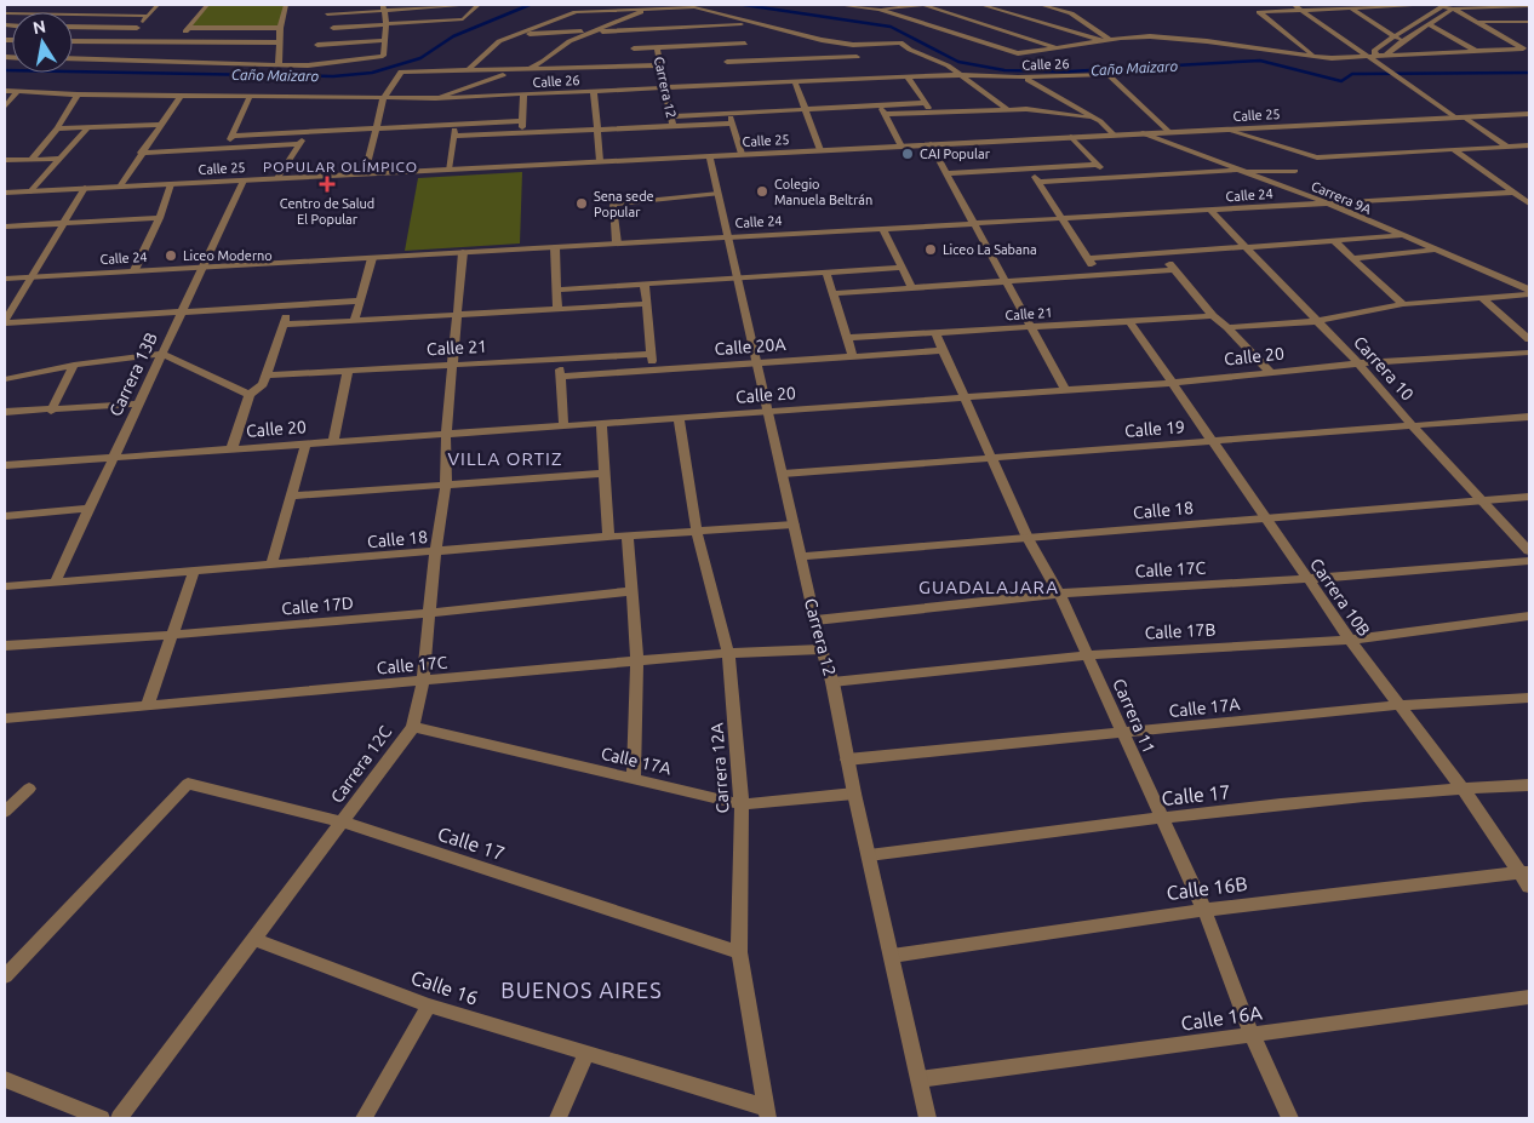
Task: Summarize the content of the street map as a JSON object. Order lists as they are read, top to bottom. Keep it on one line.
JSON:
{"streets":{"street":["Calle 26","Carrera 12","Calle 25","Calle 24","Carrera 9A","Calle 21","Calle 20A","Calle 20","Carrera 10","Carrera 13B","Calle 19","Calle 18","Calle 17C","Carrera 10B","Calle 17D","Calle 17B","Calle 17A","Carrera 11","Carrera 12C","Carrera 12A","Calle 17","Calle 16B","Calle 16","Calle 16A"]},"crossings":[["Calle 26","Carrera 12"],["Calle 26","Calle 25"],["Carrera 12","Calle 25"],["Carrera 12","Calle 24"],["Carrera 12","Calle 20A"],["Carrera 12","Calle 20"],["Carrera 12","Calle 19"],["Carrera 12","Calle 18"],["Carrera 12","Calle 17C"],["Carrera 12","Calle 17B"],["Carrera 12","Calle 17A"],["Carrera 12","Calle 17"],["Carrera 12","Calle 16B"],["Carrera 12","Calle 16A"],["Calle 25","Carrera 9A"],["Calle 25","Carrera 13B"],["Calle 24","Carrera 9A"],["Calle 24","Carrera 10"],["Calle 24","Carrera 13B"],["Calle 24","Carrera 12C"],["Calle 21","Carrera 10B"],["Calle 21","Carrera 11"],["Calle 21","Carrera 12C"],["Calle 20A","Carrera 11"],["Calle 20","Carrera 10"],["Calle 20","Carrera 13B"],["Calle 20","Carrera 10B"],["Calle 20","Carrera 11"],["Calle 20","Carrera 12C"],["Calle 20","Carrera 12A"],["Carrera 10","Calle 19"],["Carrera 10","Calle 18"],["Carrera 13B","Calle 18"],["Calle 19","Carrera 10B"],["Calle 19","Carrera 11"],["Calle 18","Carrera 10B"],["Calle 18","Carrera 11"],["Calle 18","Carrera 12C"],["Calle 18","Carrera 12A"],["Calle 17C","Carrera 10B"],["Calle 17C","Carrera 11"],["Calle 17C","Carrera 12C"],["Calle 17C","Carrera 12A"],["Carrera 10B","Calle 17B"],["Carrera 10B","Calle 17A"],["Carrera 10B","Calle 17"],["Carrera 10B","Calle 16B"],["Calle 17D","Carrera 12C"],["Calle 17B","Carrera 11"],["Calle 17A","Carrera 11"],["Calle 17A","Carrera 12C"],["Calle 17A","Carrera 12A"],["Carrera 11","Calle 17"],["Carrera 11","Calle 16B"],["Carrera 11","Calle 16A"],["Carrera 12C","Calle 17"],["Carrera 12C","Calle 16"],["Carrera 12A","Calle 17"],["Carrera 12A","Calle 16"]],"districts":["POPULAR OLÍMPICO","VILLA ORTIZ","GUADALAJARA","BUENOS AIRES"],"water":["Caño Maizaro"],"places":{"other":["CAI Popular","Colegio Manuela Beltrán","Sena sede Popular","Liceo La Sabana","Liceo Moderno"],"health":["Centro de Salud El Popular"]},"north":"top"}
